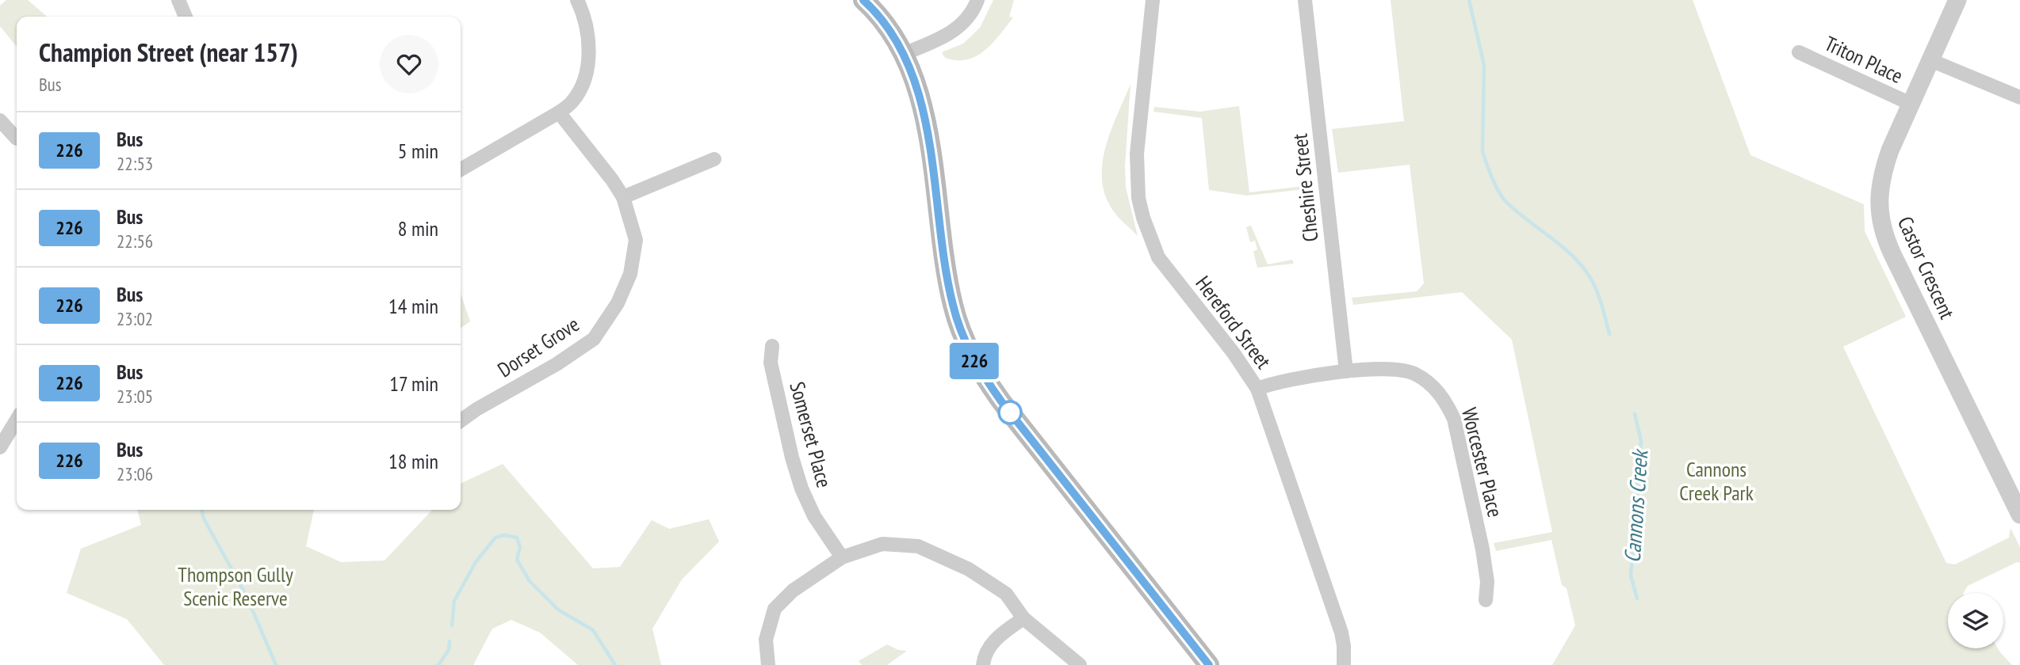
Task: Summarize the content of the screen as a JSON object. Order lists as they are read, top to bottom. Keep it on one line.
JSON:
{"streets":{"street":["Triton Place","Cheshire Street","Castor Crescent","Hereford Street","Dorset Grove","Somerset Place","Worcester Place"]},"crossings":[["Triton Place","Castor Crescent"],["Cheshire Street","Worcester Place"],["Hereford Street","Worcester Place"]],"water":["Cannons Creek"],"parks":["Cannons Creek Park","Thompson Gully Scenic Reserve"],"lines":["bus line 226"],"page":{"on_map":"226","heading":["Champion Street (near 157)","Bus"],"list":[{"mark":"226","name":"Bus","note":"22:53","value":"5 min"},{"mark":"226","name":"Bus","note":"22:56","value":"8 min"},{"mark":"226","name":"Bus","note":"23:02","value":"14 min"},{"mark":"226","name":"Bus","note":"23:05","value":"17 min"},{"mark":"226","name":"Bus","note":"23:06","value":"18 min"}]}}
